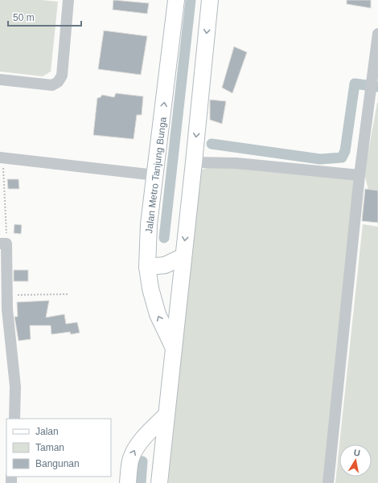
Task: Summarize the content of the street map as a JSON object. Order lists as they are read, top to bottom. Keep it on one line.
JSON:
{"streets":{"main road":["Jalan Metro Tanjung Bunga"]},"legend":["Jalan","Taman","Bangunan"],"scale_bar":"50 m","north":"top"}
